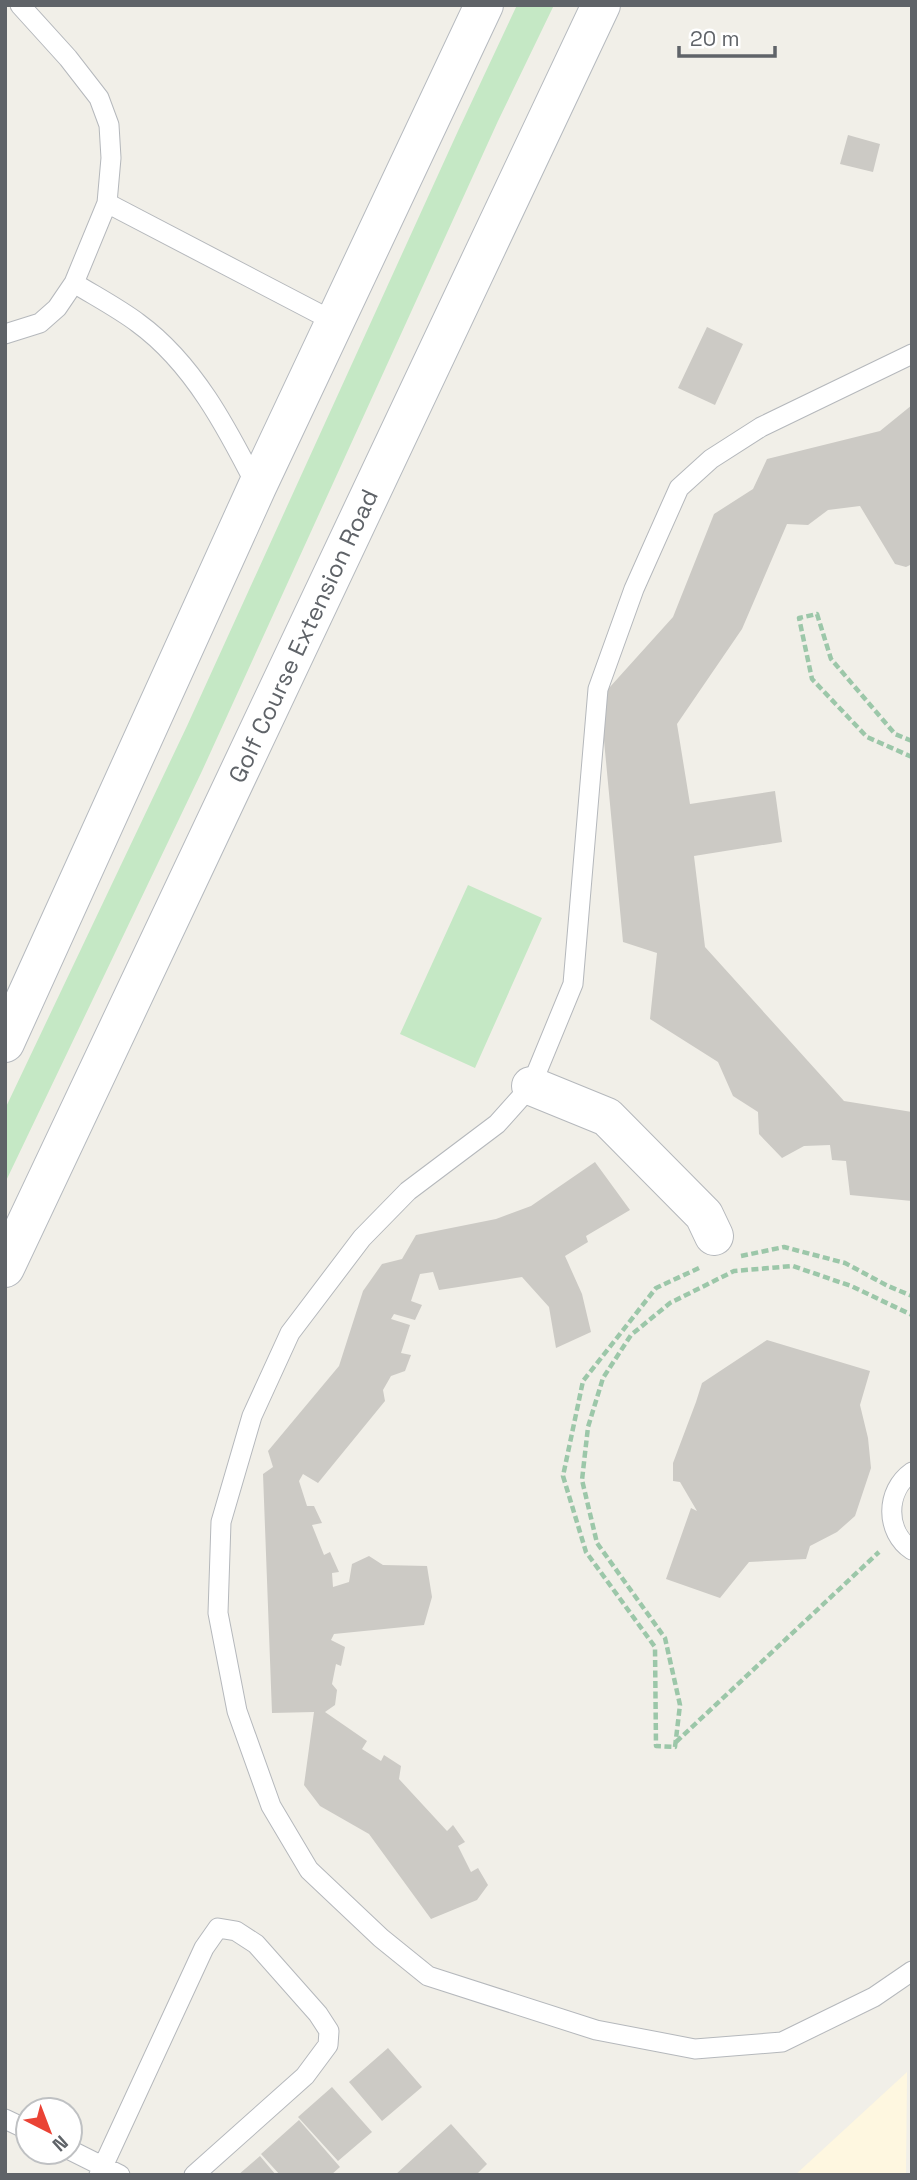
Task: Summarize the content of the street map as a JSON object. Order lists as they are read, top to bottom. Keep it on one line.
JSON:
{"streets":{"main road":["Golf Course Extension Road"]},"scale_bar":"20 m","north":"bottom right"}
